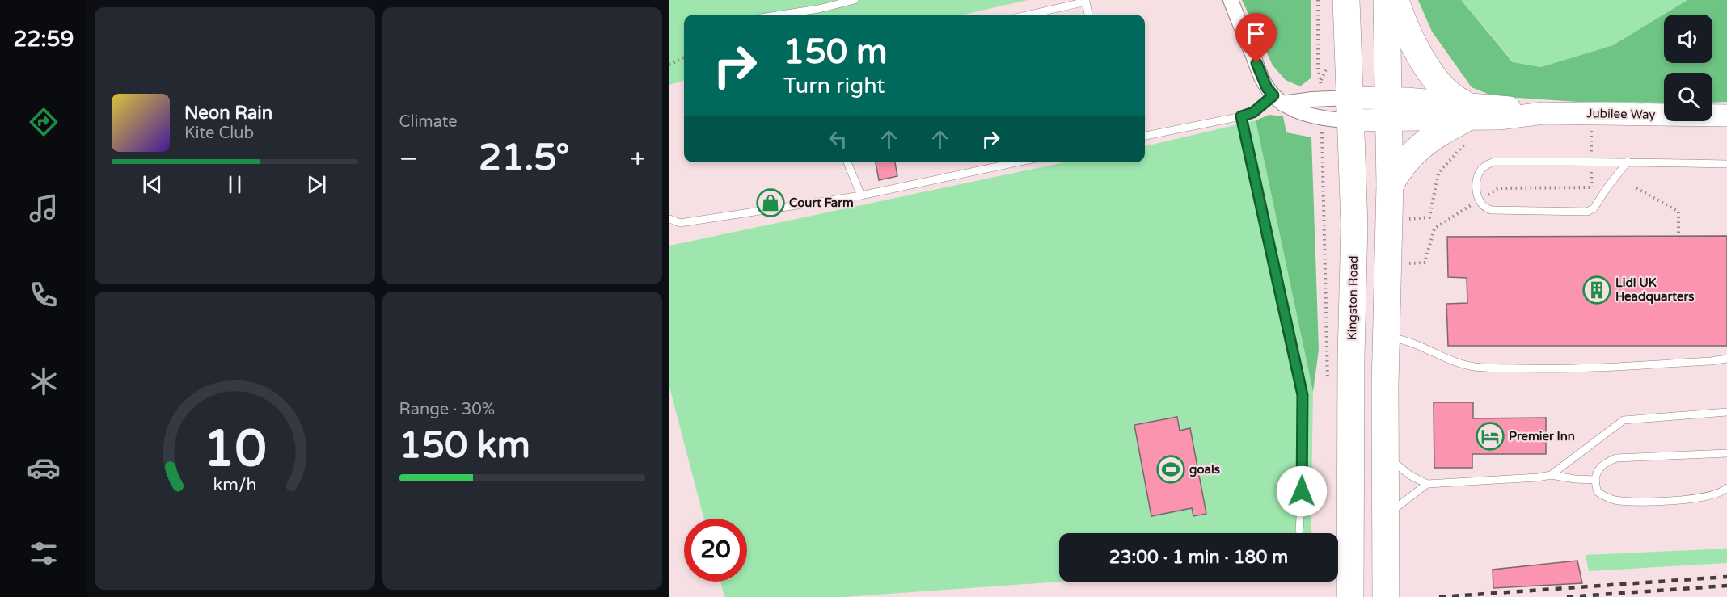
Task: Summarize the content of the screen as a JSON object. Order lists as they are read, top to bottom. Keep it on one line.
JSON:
{"streets":{"highway":["Kingston Road"],"street":["Jubilee Way"]},"crossings":[["Jubilee Way","Kingston Road"]],"places":{"shop":["Court Farm"],"building":["Lidl UK Headquarters"],"hotel":["Premier Inn"],"sports":["goals"]},"page":{"tabs":"22:59","tile":["Climate",["Range · 30%","150 km"]],"turn":["150 m","Turn right"],"song":["Neon Rain","Kite Club"],"heat":["−","21.5°","+"],"limit":"20","trip":"23:00 · 1 min · 180 m","gauge":["10","km/h"]}}
